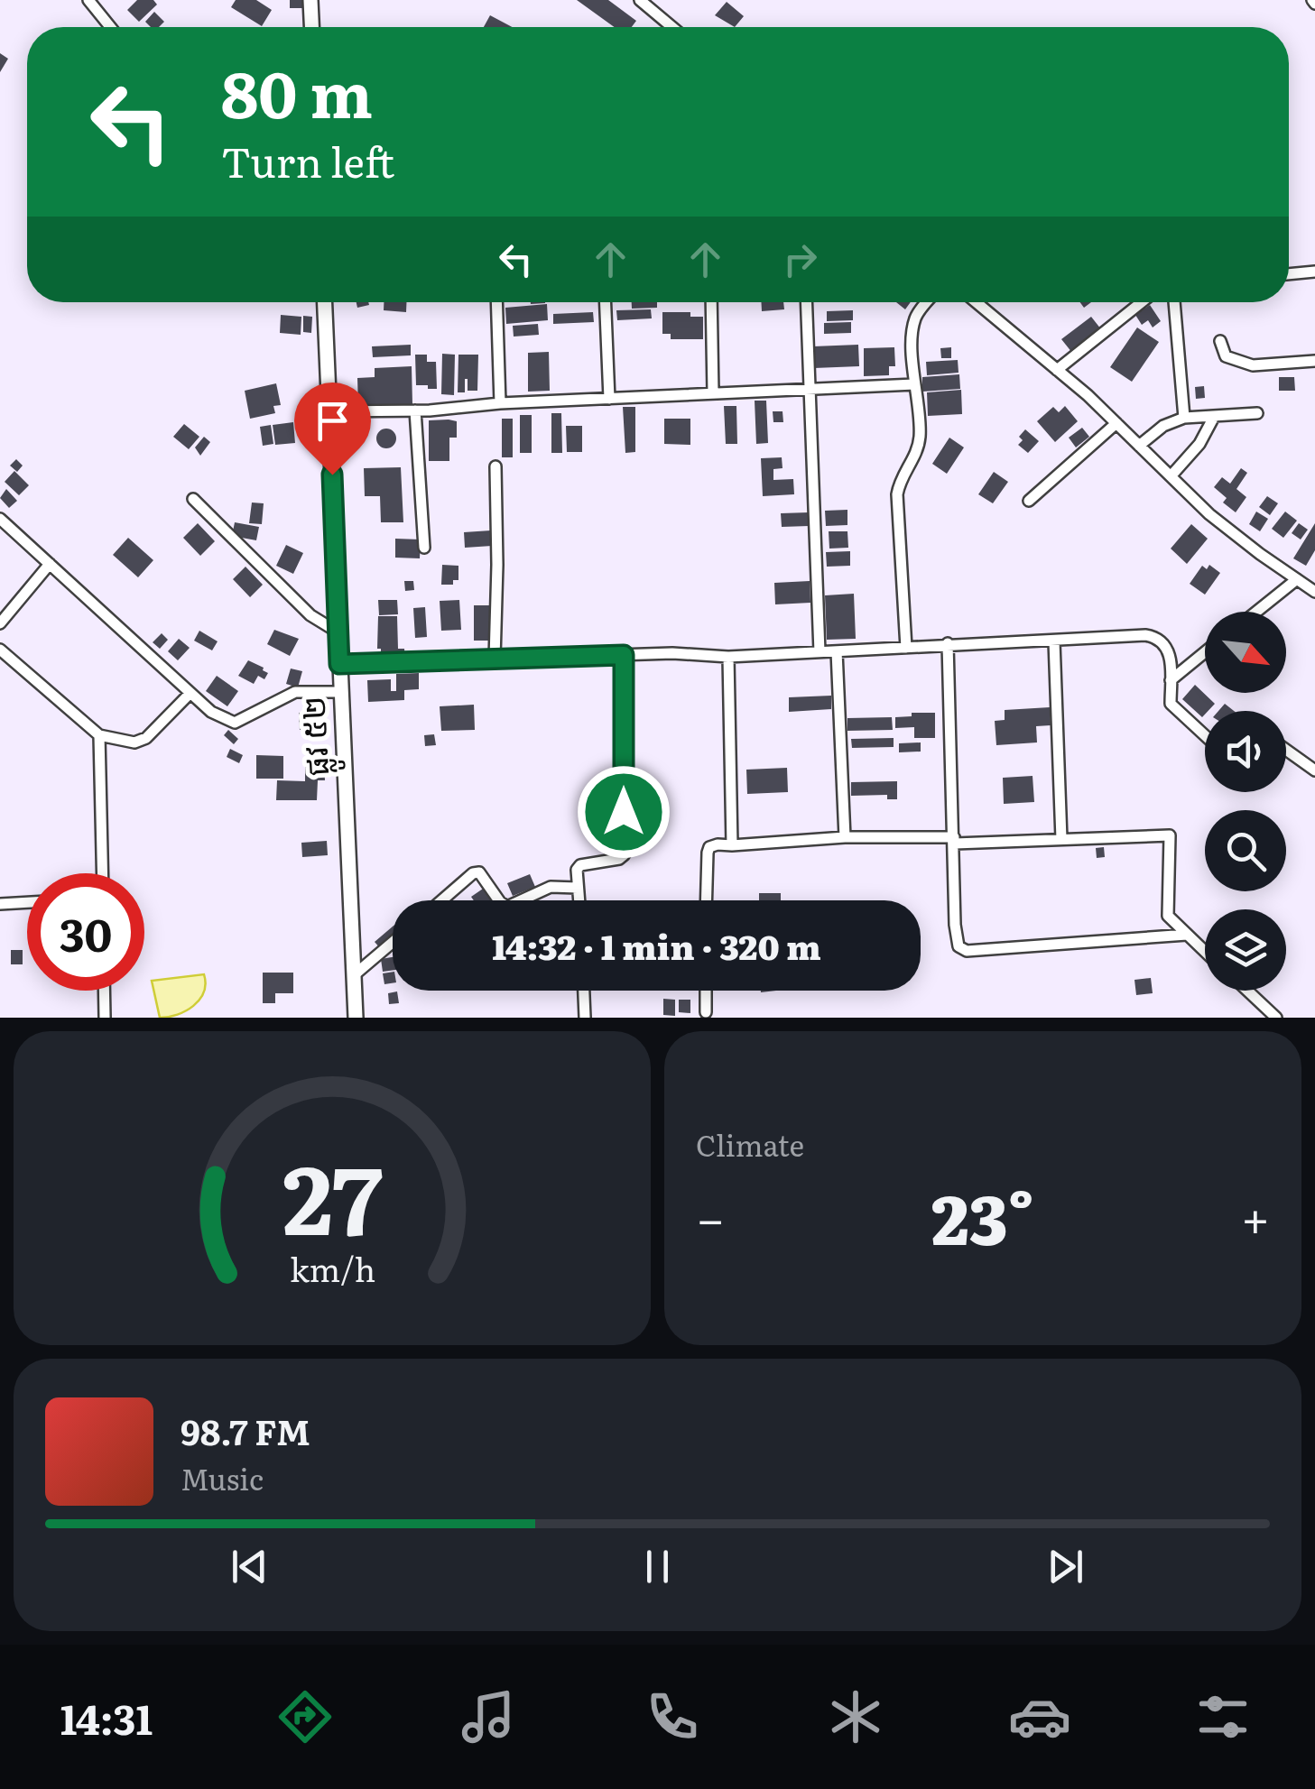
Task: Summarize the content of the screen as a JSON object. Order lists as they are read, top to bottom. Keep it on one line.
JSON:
{"streets":{"street":["ផ្លូវ ៥២"]},"north":"bottom right","page":{"turn":["80 m","Turn left"],"limit":"30","trip":"14:32 · 1 min · 320 m","tile":"Climate","heat":["−","23°","+"],"song":["98.7 FM","Music"],"tabs":"14:31","gauge":["27","km/h"]}}
